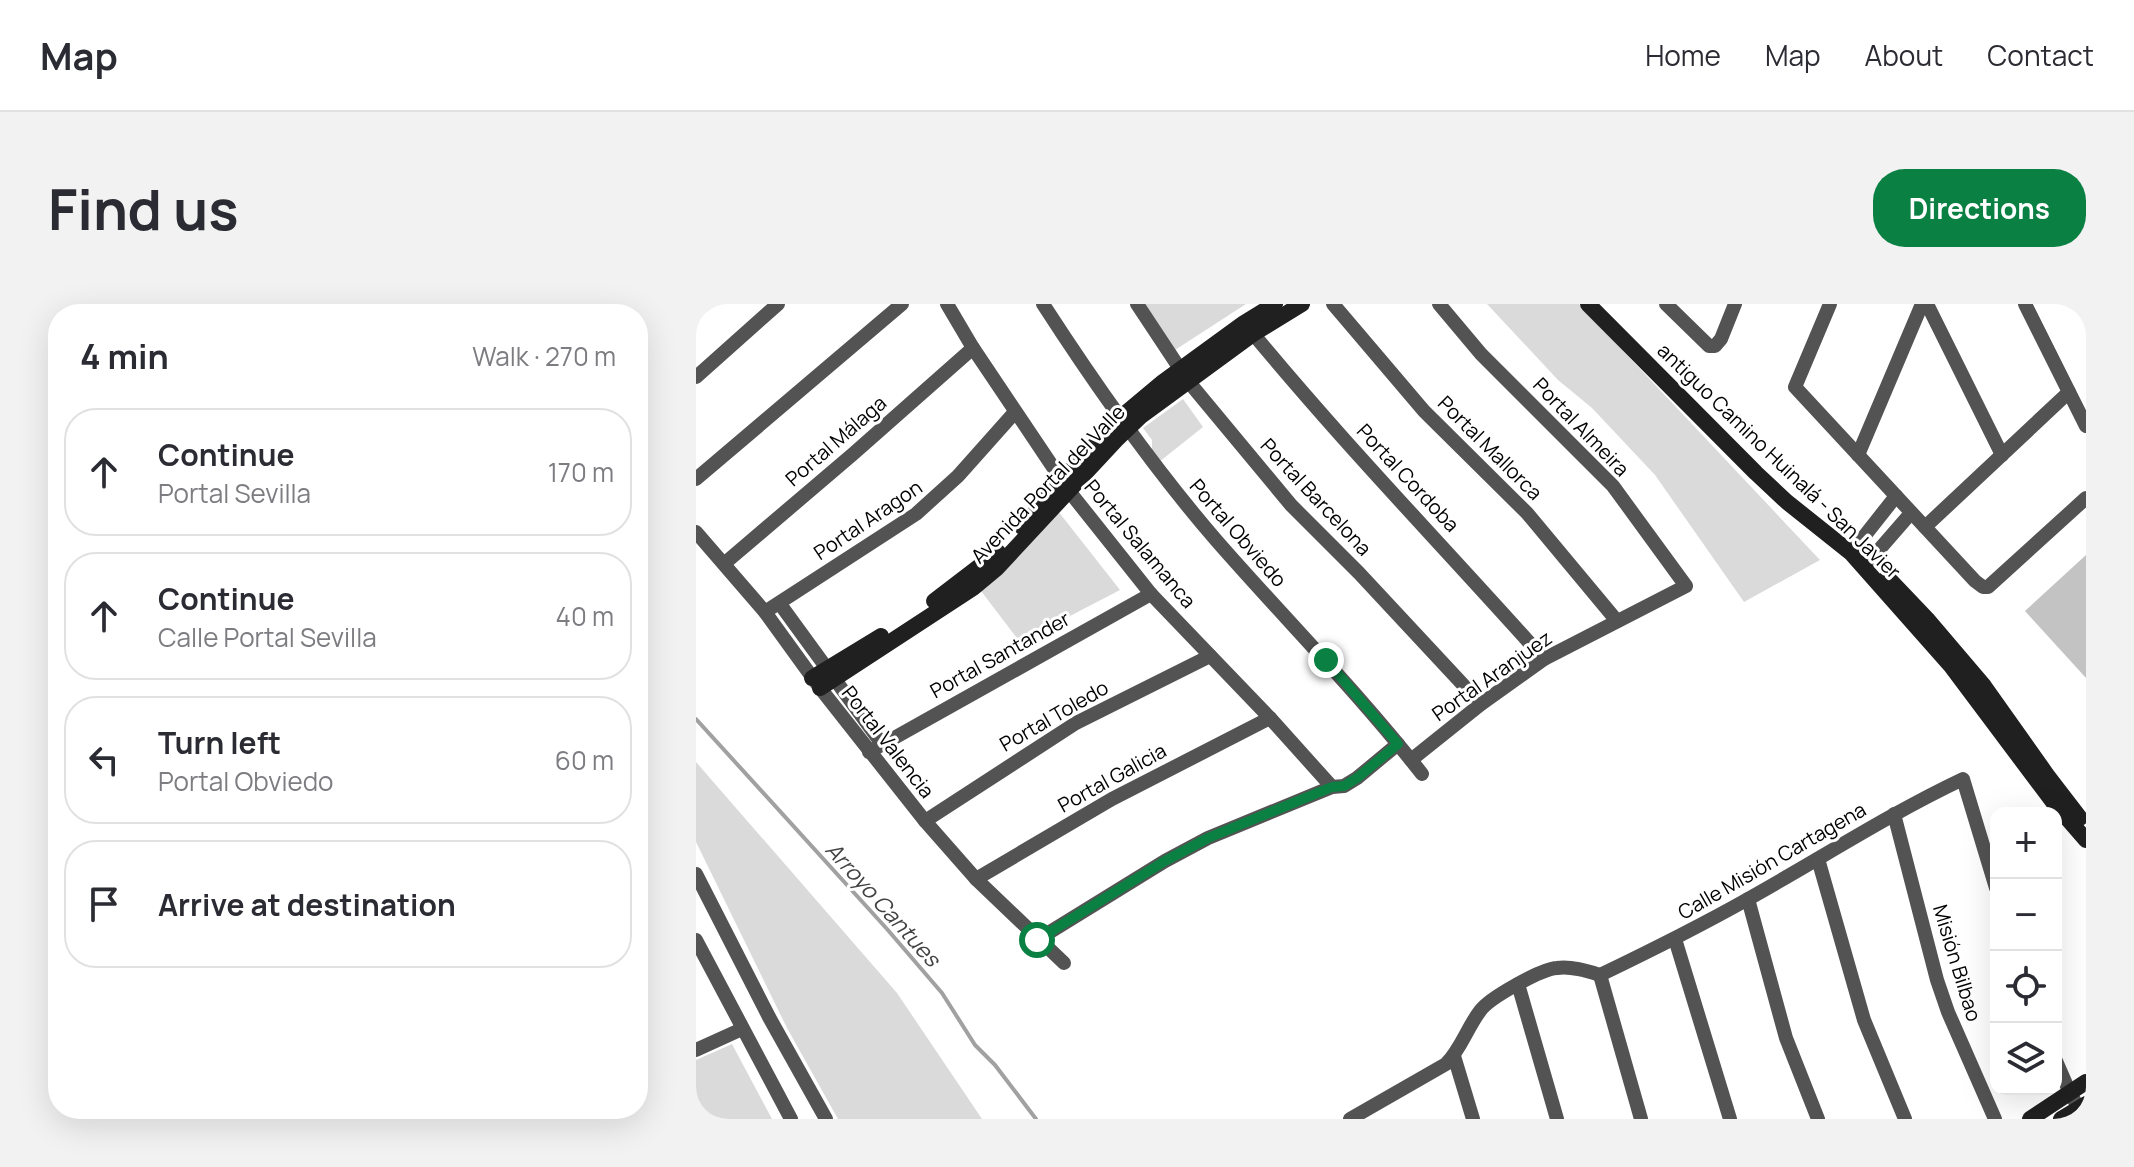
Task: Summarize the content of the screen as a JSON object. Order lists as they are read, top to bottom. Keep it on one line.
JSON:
{"streets":{"main road":["antiguo Camino Huinalá - San Javier","Avenida Portal del Valle"],"street":["Portal Almeira","Portal Málaga","Portal Mallorca","Portal Cordoba","Portal Barcelona","Portal Aragon","Portal Obviedo","Portal Salamanca","Portal Santander","Portal Aranjuez","Portal Toledo","Portal Valencia","Portal Galicia","Calle Misión Cartagena","Misión Bilbao"]},"crossings":[["Portal Almeira","Portal Aranjuez"],["Portal Málaga","Portal Salamanca"],["Portal Málaga","Portal Valencia"],["Portal Mallorca","Portal Aranjuez"],["Portal Cordoba","Avenida Portal del Valle"],["Portal Cordoba","Portal Aranjuez"],["Avenida Portal del Valle","Portal Barcelona"],["Avenida Portal del Valle","Portal Obviedo"],["Avenida Portal del Valle","Portal Salamanca"],["Avenida Portal del Valle","Portal Valencia"],["Portal Barcelona","Portal Aranjuez"],["Portal Aragon","Portal Salamanca"],["Portal Aragon","Portal Valencia"],["Portal Obviedo","Portal Aranjuez"],["Portal Salamanca","Portal Santander"],["Portal Salamanca","Portal Toledo"],["Portal Salamanca","Portal Galicia"],["Portal Santander","Portal Valencia"],["Portal Toledo","Portal Valencia"],["Portal Valencia","Portal Galicia"],["Calle Misión Cartagena","Misión Bilbao"]],"water":["Arroyo Cantues"],"page":{"header":"Map","nav":["Home","Map","About","Contact"],"buttons":"Directions","title":"Find us","heading":["4 min","Walk · 270 m"],"list":[["Continue","Portal Sevilla","170 m"],["Continue","Calle Portal Sevilla","40 m"],["Turn left","Portal Obviedo","60 m"],"Arrive at destination"],"map_buttons":["+","−"]}}
